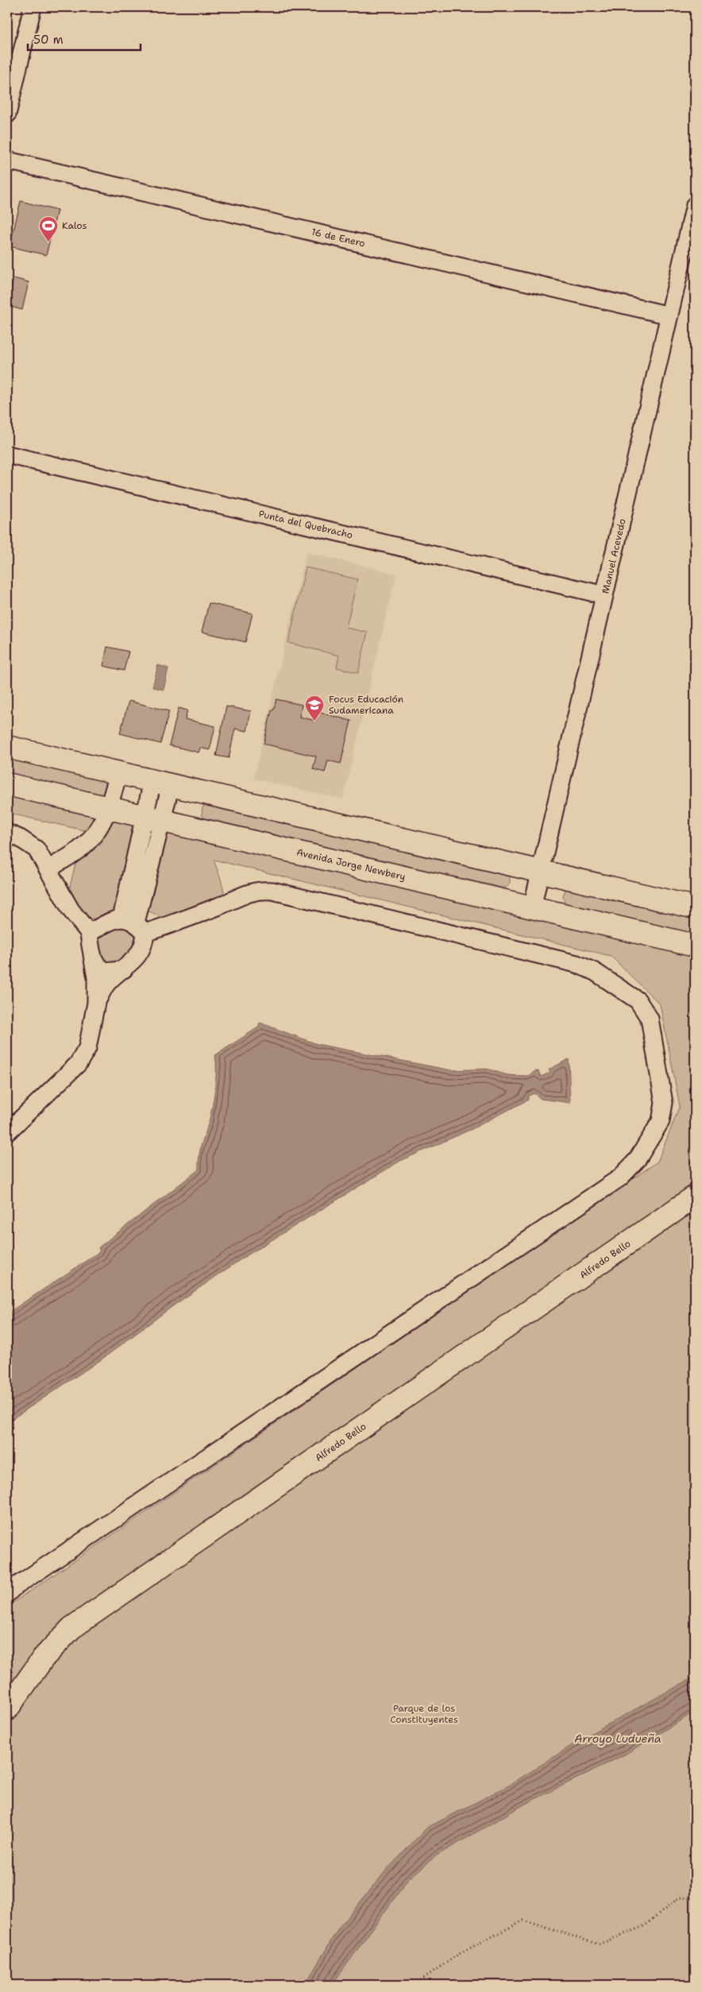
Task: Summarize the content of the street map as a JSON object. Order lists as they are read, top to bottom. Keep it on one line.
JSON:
{"streets":{"main road":["Avenida Jorge Newbery","Alfredo Bello"],"street":["16 de Enero","Punta del Quebracho","Manuel Acevedo"]},"crossings":[["16 de Enero","Manuel Acevedo"],["Punta del Quebracho","Manuel Acevedo"],["Manuel Acevedo","Avenida Jorge Newbery"]],"water":["Arroyo Ludueña"],"parks":["Parque de los Constituyentes"],"places":{"sports":["Kalos"],"school or university":["Focus Educación Sudamericana"]},"scale_bar":"50 m"}
